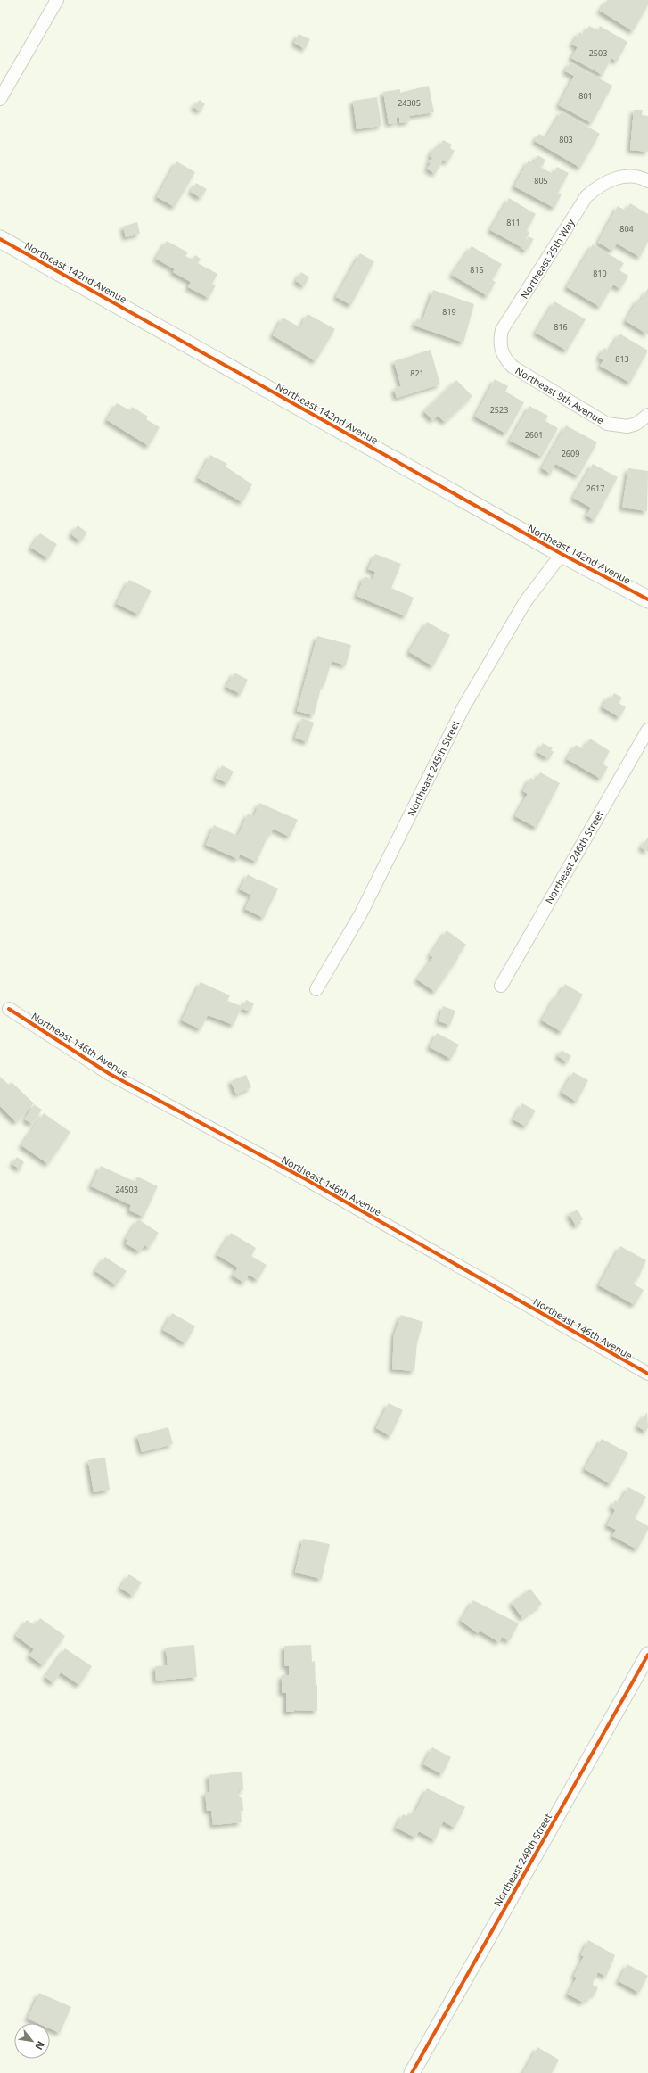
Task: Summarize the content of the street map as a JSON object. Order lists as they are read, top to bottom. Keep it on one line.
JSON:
{"streets":{"main road":["Northeast 142nd Avenue"],"street":["Northeast 25th Way","Northeast 9th Avenue","Northeast 245th Street","Northeast 246th Street","Northeast 146th Avenue","Northeast 249th Street"]},"crossings":[["Northeast 25th Way","Northeast 9th Avenue"],["Northeast 142nd Avenue","Northeast 245th Street"]],"house_numbers":["2503","801","24305","803","805","811","804","815","810","819","816","813","821","2523","2601","2609","2617","24503"],"north":"bottom right"}
